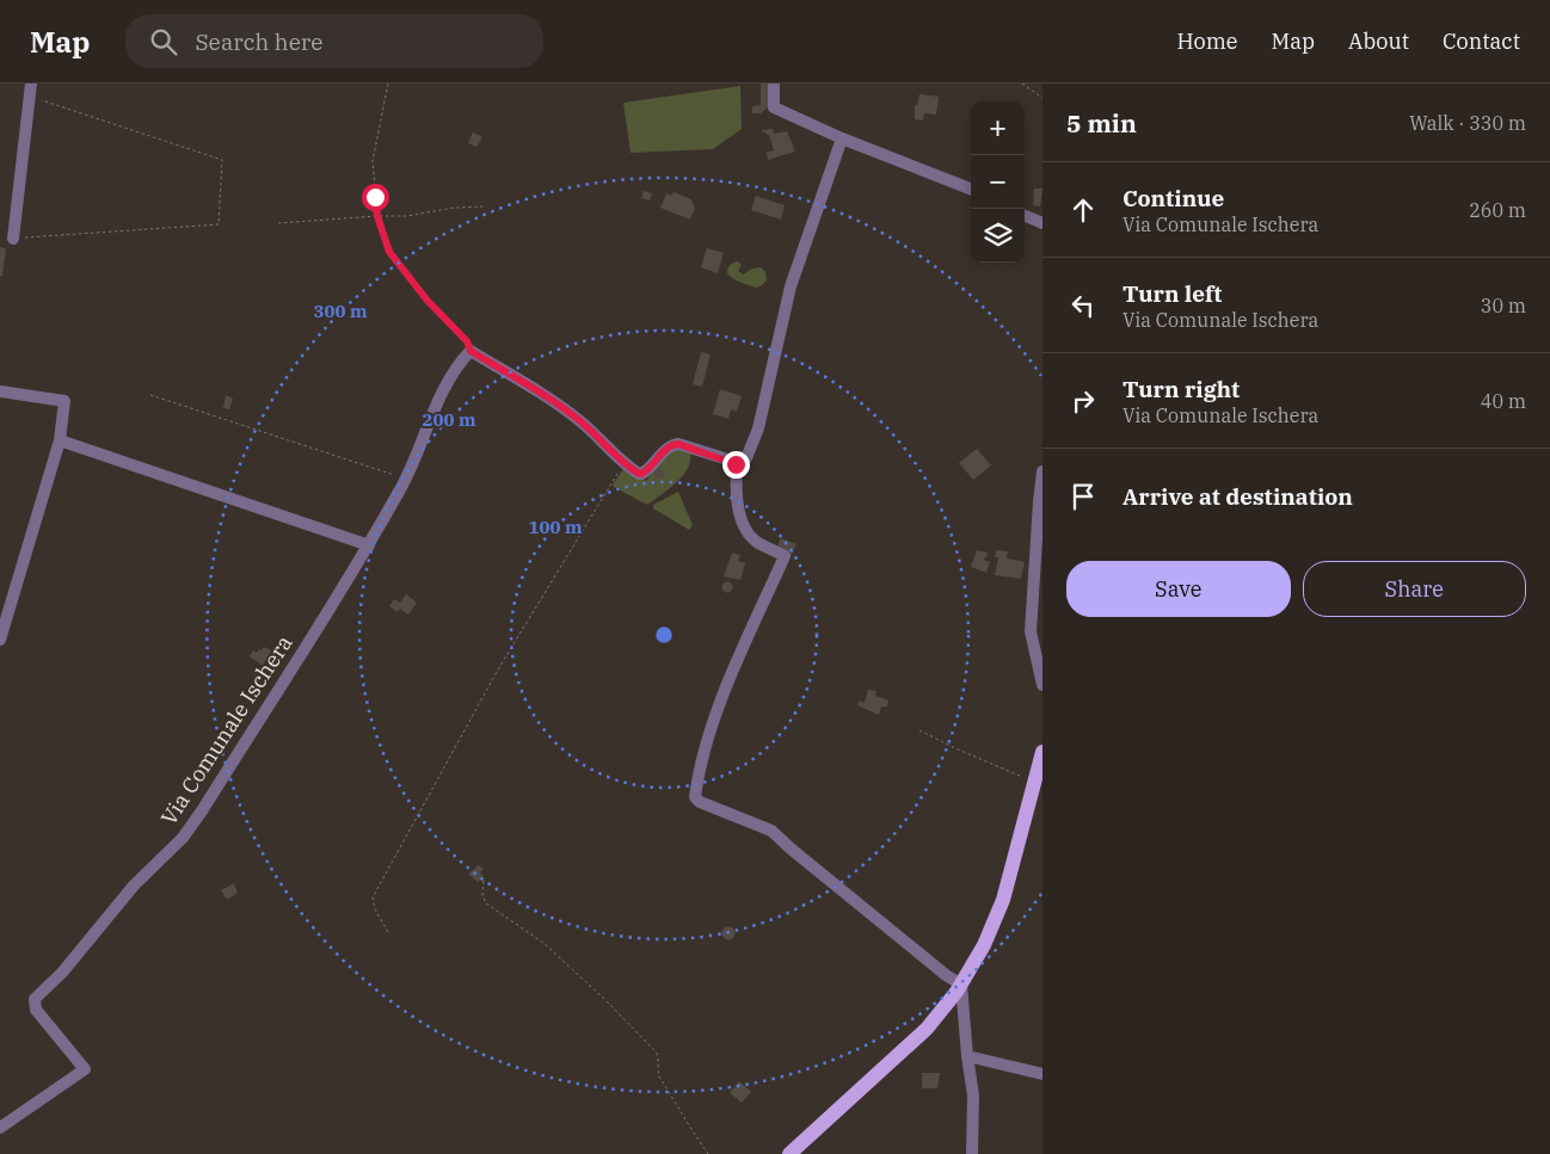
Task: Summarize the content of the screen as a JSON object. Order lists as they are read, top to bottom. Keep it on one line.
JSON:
{"streets":{"street":["Via Comunale Ischera"]},"page":{"header":"Map","search":"Search here","nav":["Home","Map","About","Contact"],"heading":["5 min","Walk · 330 m"],"map_buttons":["+","−"],"list":[["Continue","Via Comunale Ischera","260 m"],["Turn left","Via Comunale Ischera","30 m"],["Turn right","Via Comunale Ischera","40 m"],"Arrive at destination"],"buttons":["Save","Share"]},"rings":["300 m","200 m","100 m"]}
